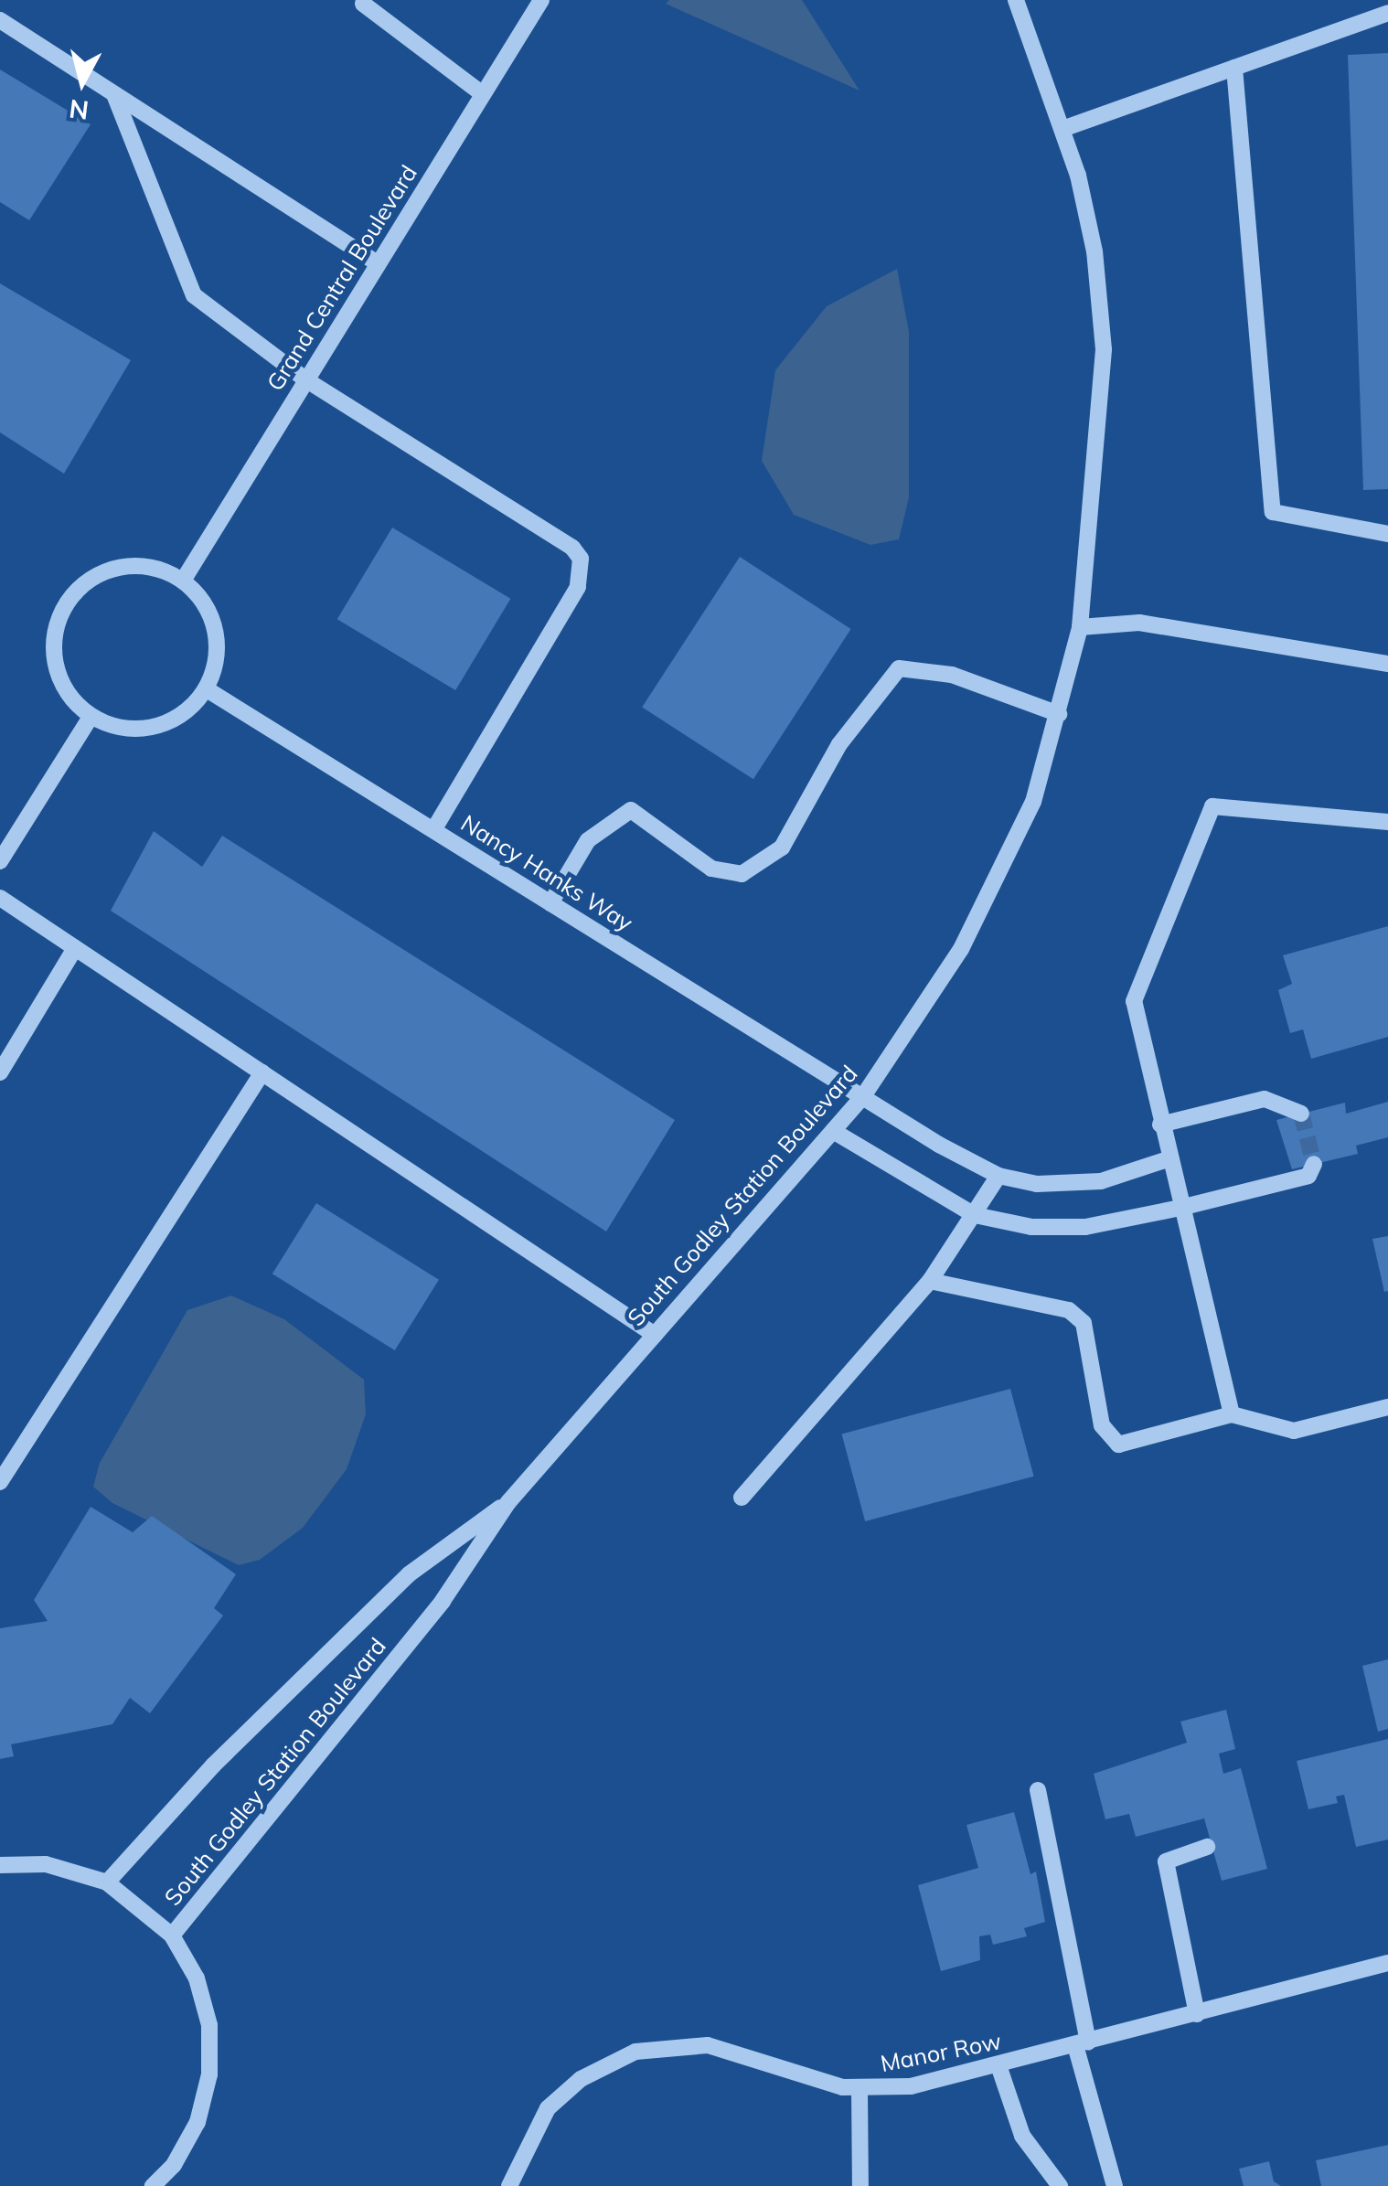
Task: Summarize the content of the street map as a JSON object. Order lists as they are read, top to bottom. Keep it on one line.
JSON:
{"streets":{"street":["Grand Central Boulevard","Nancy Hanks Way","South Godley Station Boulevard","Manor Row"]},"crossings":[["Grand Central Boulevard","Nancy Hanks Way"],["Nancy Hanks Way","South Godley Station Boulevard"]],"north":"bottom"}
